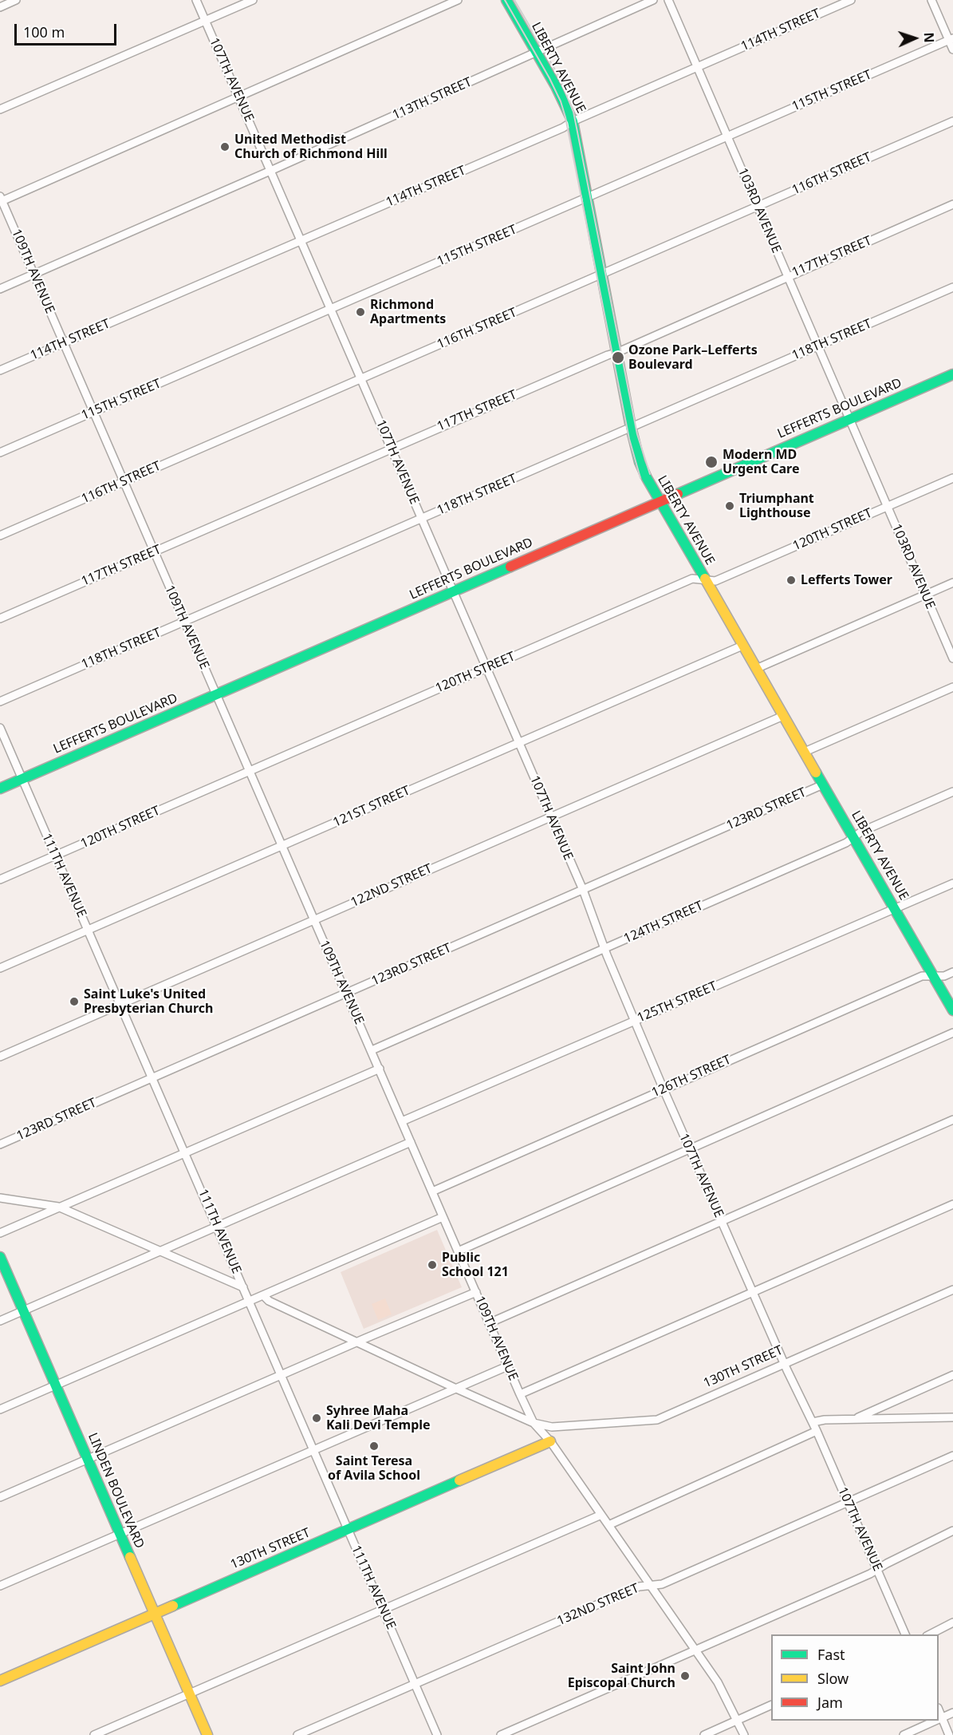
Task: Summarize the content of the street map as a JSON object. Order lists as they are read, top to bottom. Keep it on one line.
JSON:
{"streets":{"street":["114TH STREET","LIBERTY AVENUE","107TH AVENUE","115TH STREET","113TH STREET","116TH STREET","103RD AVENUE","117TH STREET","109TH AVENUE","118TH STREET","LEFFERTS BOULEVARD","120TH STREET","121ST STREET","123RD STREET","111TH AVENUE","122ND STREET","124TH STREET","125TH STREET","126TH STREET","130TH STREET","LINDEN BOULEVARD","132ND STREET"]},"crossings":[["114TH STREET","LIBERTY AVENUE"],["114TH STREET","107TH AVENUE"],["114TH STREET","103RD AVENUE"],["114TH STREET","109TH AVENUE"],["LIBERTY AVENUE","115TH STREET"],["LIBERTY AVENUE","113TH STREET"],["LIBERTY AVENUE","116TH STREET"],["LIBERTY AVENUE","117TH STREET"],["LIBERTY AVENUE","118TH STREET"],["LIBERTY AVENUE","LEFFERTS BOULEVARD"],["LIBERTY AVENUE","120TH STREET"],["LIBERTY AVENUE","121ST STREET"],["LIBERTY AVENUE","123RD STREET"],["LIBERTY AVENUE","122ND STREET"],["LIBERTY AVENUE","124TH STREET"],["LIBERTY AVENUE","125TH STREET"],["LIBERTY AVENUE","126TH STREET"],["107TH AVENUE","115TH STREET"],["107TH AVENUE","113TH STREET"],["107TH AVENUE","116TH STREET"],["107TH AVENUE","117TH STREET"],["107TH AVENUE","118TH STREET"],["107TH AVENUE","LEFFERTS BOULEVARD"],["107TH AVENUE","120TH STREET"],["107TH AVENUE","121ST STREET"],["107TH AVENUE","123RD STREET"],["107TH AVENUE","122ND STREET"],["107TH AVENUE","124TH STREET"],["107TH AVENUE","125TH STREET"],["107TH AVENUE","126TH STREET"],["107TH AVENUE","130TH STREET"],["107TH AVENUE","132ND STREET"],["115TH STREET","103RD AVENUE"],["115TH STREET","109TH AVENUE"],["113TH STREET","109TH AVENUE"],["116TH STREET","103RD AVENUE"],["116TH STREET","109TH AVENUE"],["103RD AVENUE","117TH STREET"],["103RD AVENUE","118TH STREET"],["103RD AVENUE","LEFFERTS BOULEVARD"],["103RD AVENUE","120TH STREET"],["117TH STREET","109TH AVENUE"],["109TH AVENUE","118TH STREET"],["109TH AVENUE","LEFFERTS BOULEVARD"],["109TH AVENUE","120TH STREET"],["109TH AVENUE","121ST STREET"],["109TH AVENUE","123RD STREET"],["109TH AVENUE","122ND STREET"],["109TH AVENUE","124TH STREET"],["109TH AVENUE","125TH STREET"],["109TH AVENUE","126TH STREET"],["109TH AVENUE","130TH STREET"],["109TH AVENUE","132ND STREET"],["LEFFERTS BOULEVARD","111TH AVENUE"],["120TH STREET","111TH AVENUE"],["121ST STREET","111TH AVENUE"],["123RD STREET","111TH AVENUE"],["111TH AVENUE","122ND STREET"],["111TH AVENUE","130TH STREET"],["111TH AVENUE","132ND STREET"],["130TH STREET","LINDEN BOULEVARD"]],"places":["United Methodist Church of Richmond Hill","Richmond Apartments","Ozone Park–Lefferts Boulevard","Modern MD Urgent Care","Triumphant Lighthouse","Lefferts Tower","Saint Luke's United Presbyterian Church","Public School 121","Syhree Maha Kali Devi Temple","Saint Teresa of Avila School","Saint John Episcopal Church"],"legend":["Fast","Slow","Jam"],"scale_bar":"100 m","north":"right"}
